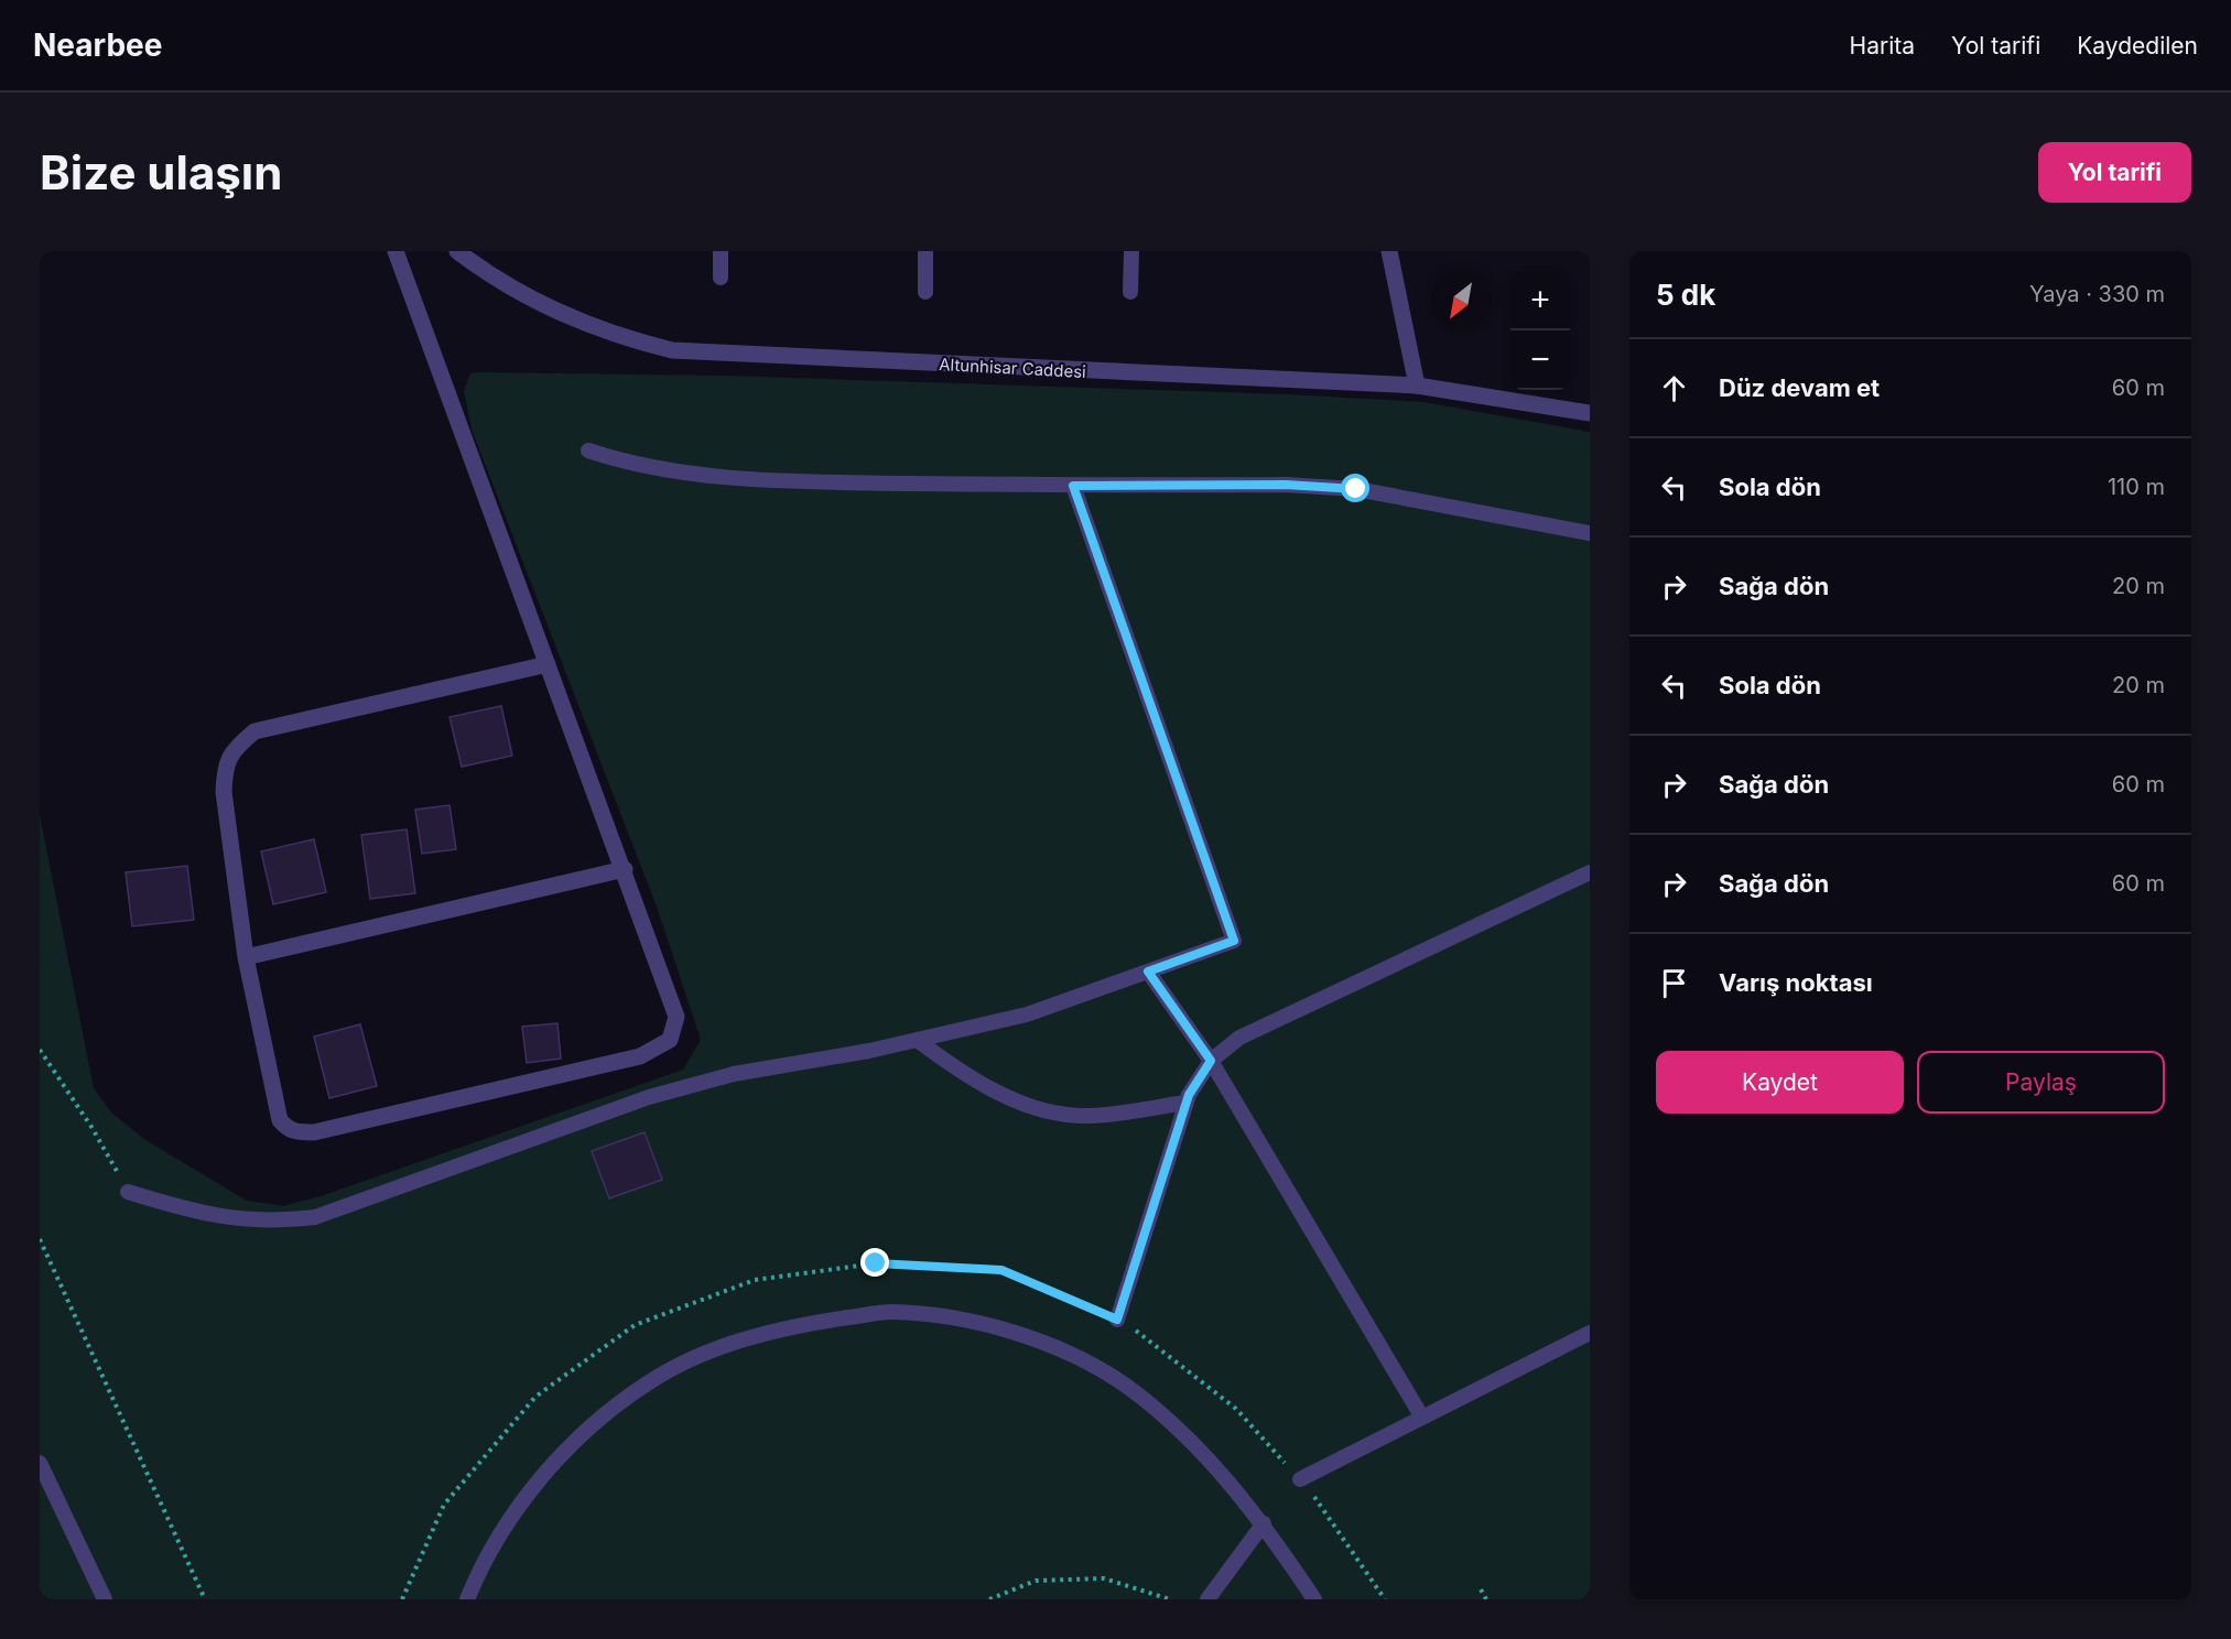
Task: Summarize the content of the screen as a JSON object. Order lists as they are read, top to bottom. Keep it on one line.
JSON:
{"streets":{"street":["Altunhisar Caddesi"]},"north":"bottom left","page":{"header":"Nearbee","nav":["Harita","Yol tarifi","Kaydedilen"],"buttons":["Yol tarifi",["Kaydet","Paylaş"]],"title":"Bize ulaşın","heading":["5 dk","Yaya · 330 m"],"map_buttons":["+","−"],"list":[["Düz devam et","60 m"],["Sola dön","110 m"],["Sağa dön","20 m"],["Sola dön","20 m"],["Sağa dön","60 m"],["Sağa dön","60 m"],"Varış noktası"]}}
